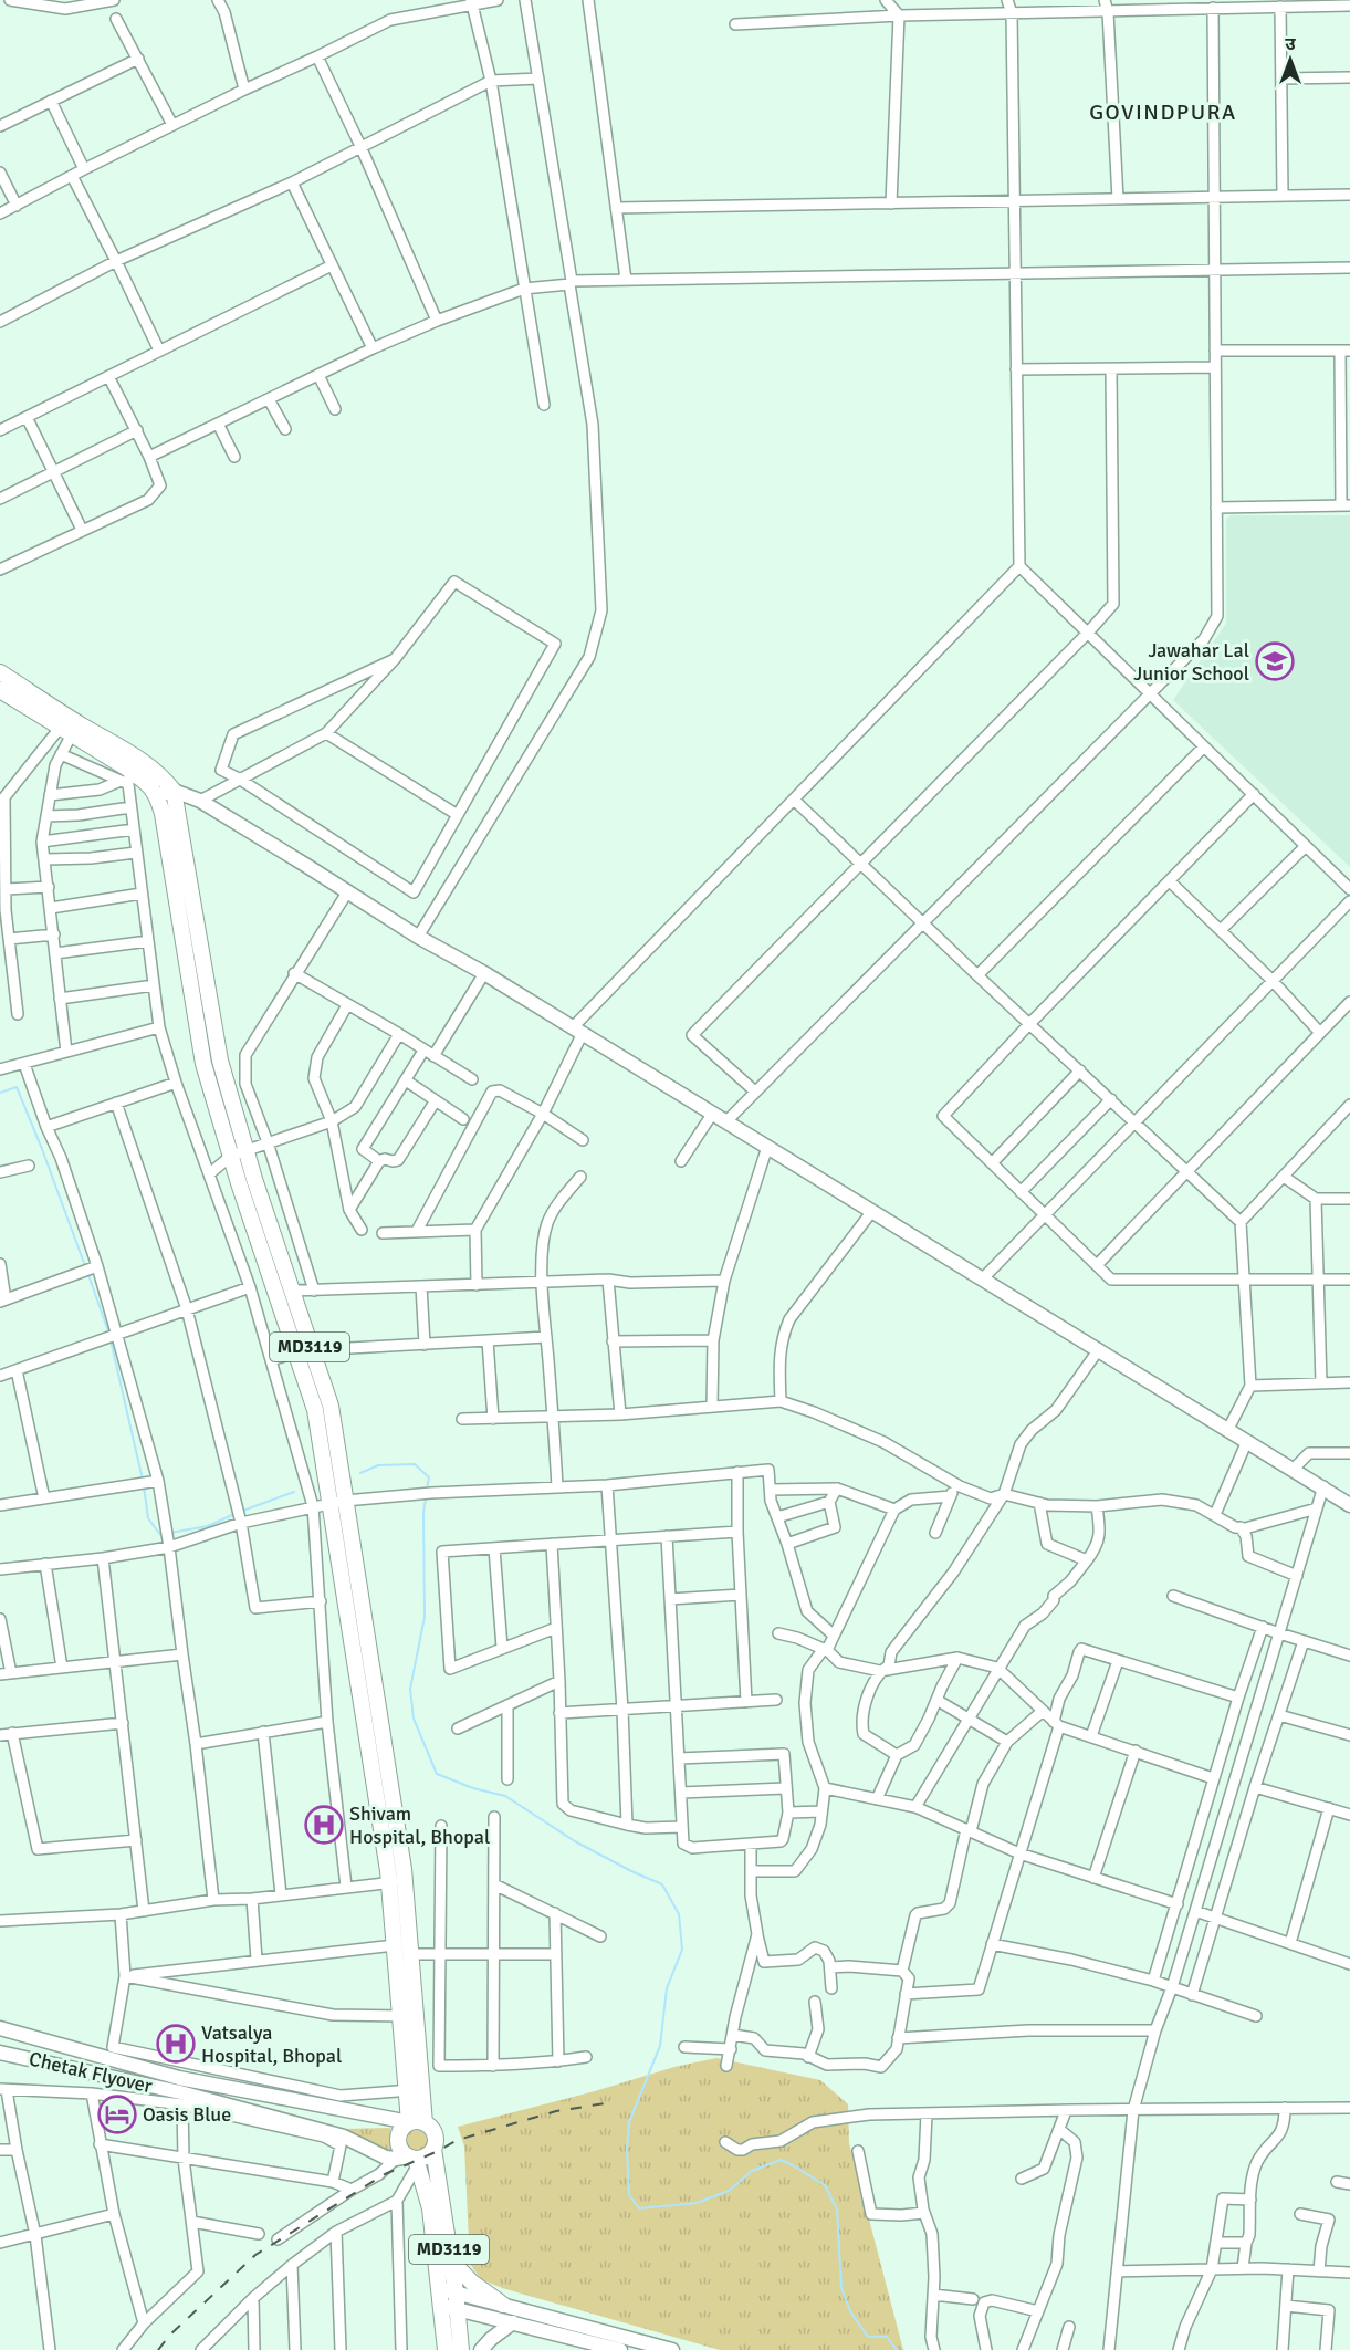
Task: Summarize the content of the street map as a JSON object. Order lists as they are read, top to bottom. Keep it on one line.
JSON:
{"streets":{"main road":["MD3119"],"street":["Chetak Flyover"]},"crossings":[["MD3119","Chetak Flyover"]],"districts":["GOVINDPURA"],"places":{"school or university":["Jawahar Lal Junior School"],"hospital":["Shivam Hospital, Bhopal","Vatsalya Hospital, Bhopal"],"hotel":["Oasis Blue"]},"north":"top"}
